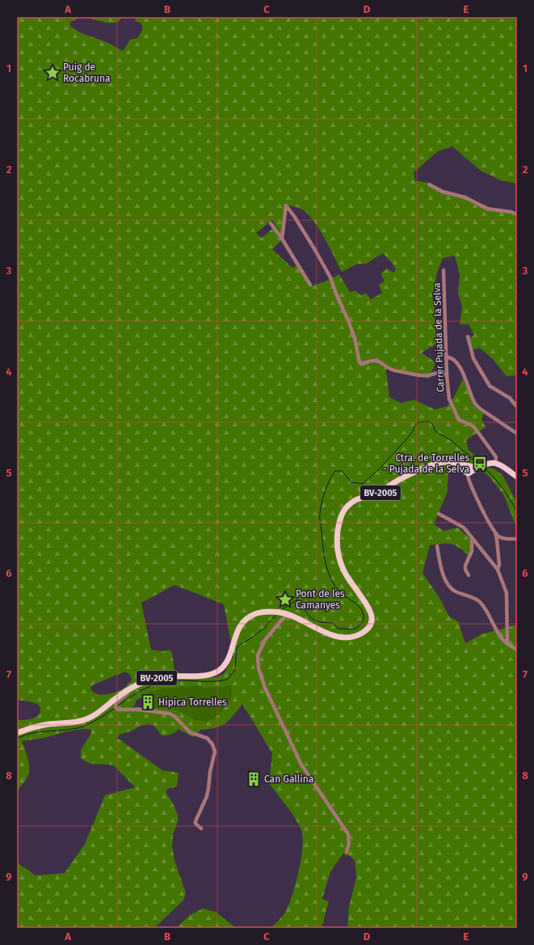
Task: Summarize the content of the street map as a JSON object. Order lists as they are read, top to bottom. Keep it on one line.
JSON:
{"streets":{"main road":["BV-2005"],"street":["Carrer Pujada de la Selva"]},"crossings":[["Carrer Pujada de la Selva","BV-2005"]],"places":{"place":["Puig de Rocabruna","Pont de les Camanyes"],"bus stop":["Ctra. de Torrelles - Pujada de la Selva"],"building":["Hípica Torrelles","Can Gallina"]},"grid":{"columns":["A","B","C","D","E"],"rows":["1","2","3","4","5","6","7","8","9"]}}
